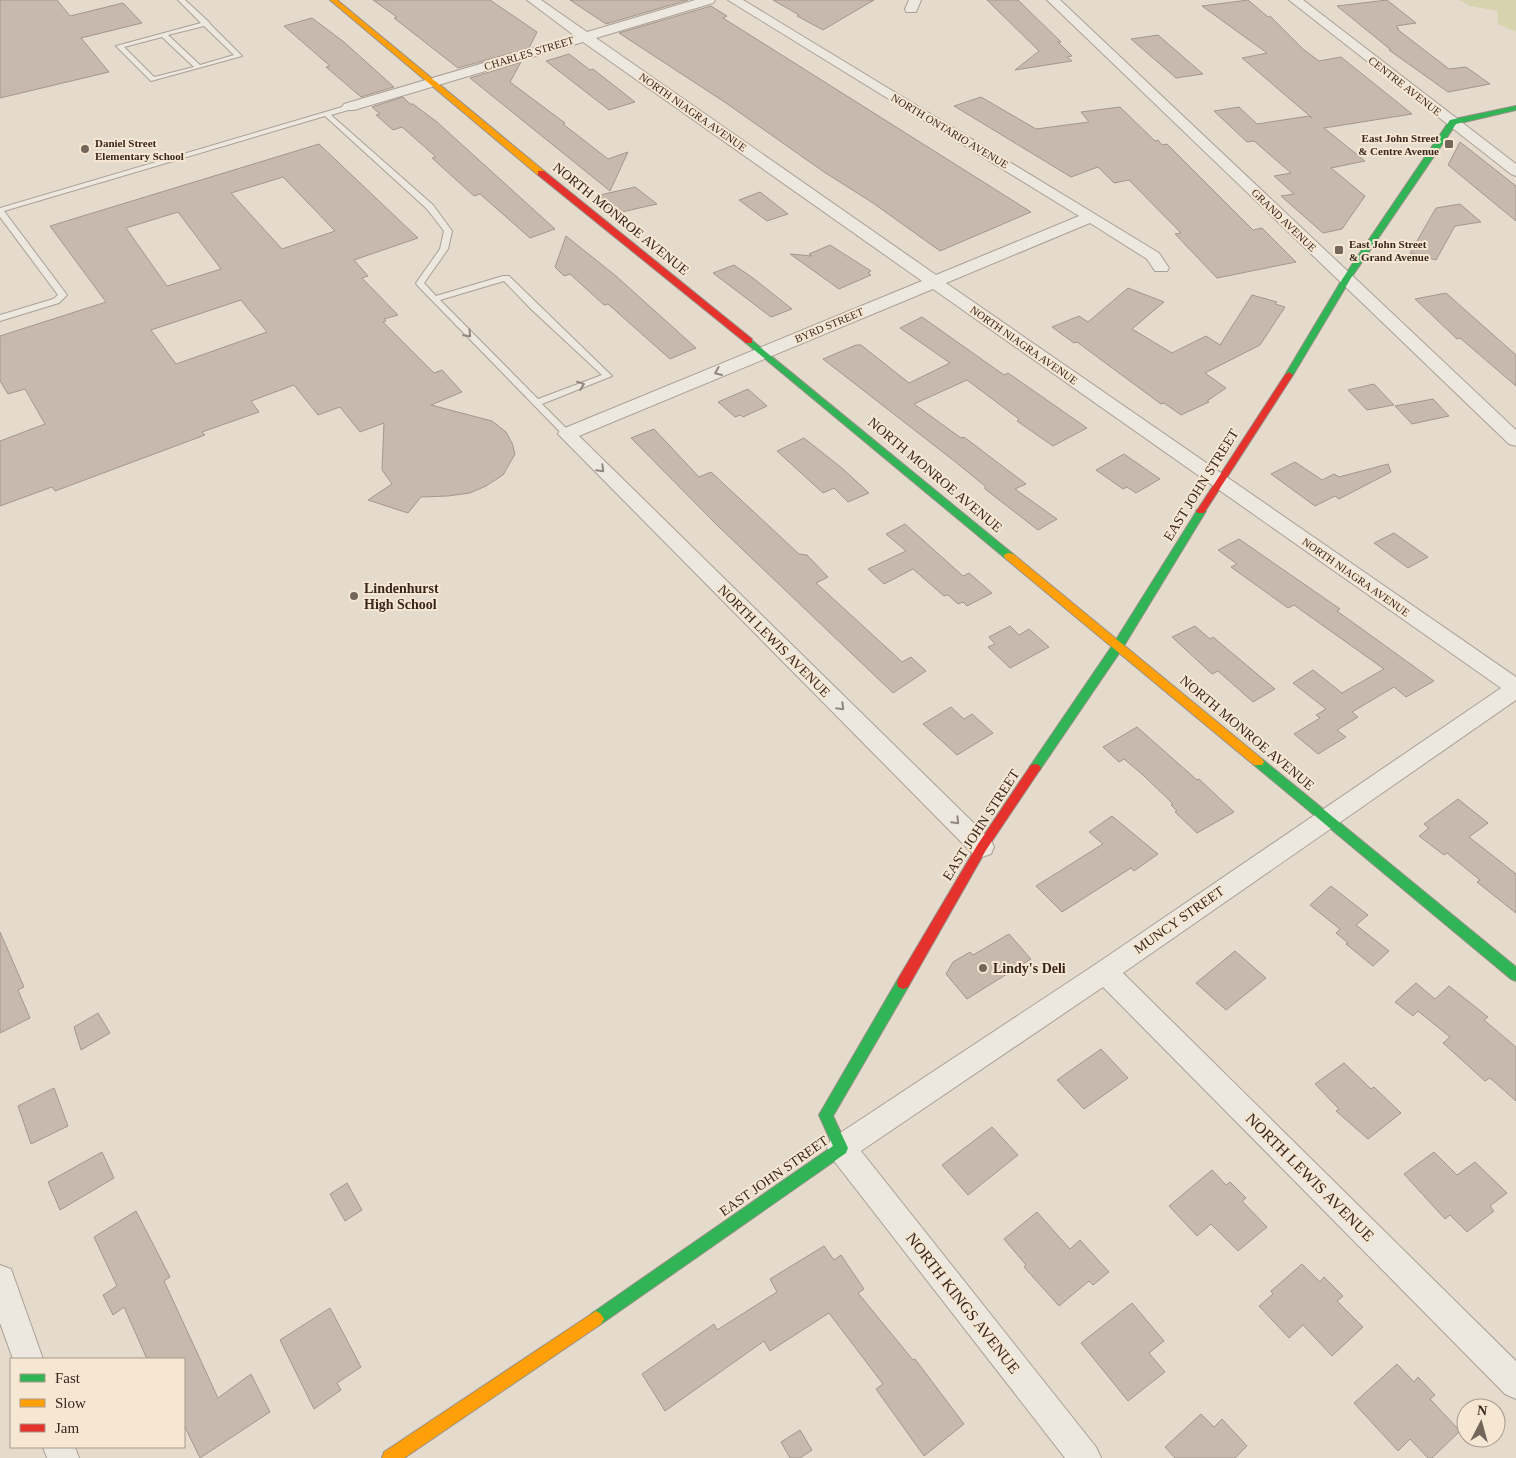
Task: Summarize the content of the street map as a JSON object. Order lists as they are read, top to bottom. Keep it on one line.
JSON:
{"streets":{"street":["CHARLES STREET","CENTRE AVENUE","NORTH NIAGRA AVENUE","NORTH ONTARIO AVENUE","NORTH MONROE AVENUE","GRAND AVENUE","BYRD STREET","EAST JOHN STREET","NORTH LEWIS AVENUE","MUNCY STREET","NORTH KINGS AVENUE"]},"crossings":[["CHARLES STREET","NORTH NIAGRA AVENUE"],["CHARLES STREET","NORTH MONROE AVENUE"],["CENTRE AVENUE","EAST JOHN STREET"],["NORTH NIAGRA AVENUE","BYRD STREET"],["NORTH NIAGRA AVENUE","EAST JOHN STREET"],["NORTH NIAGRA AVENUE","MUNCY STREET"],["NORTH ONTARIO AVENUE","BYRD STREET"],["NORTH MONROE AVENUE","BYRD STREET"],["NORTH MONROE AVENUE","EAST JOHN STREET"],["NORTH MONROE AVENUE","MUNCY STREET"],["GRAND AVENUE","EAST JOHN STREET"],["BYRD STREET","NORTH LEWIS AVENUE"],["EAST JOHN STREET","NORTH LEWIS AVENUE"],["EAST JOHN STREET","MUNCY STREET"],["EAST JOHN STREET","NORTH KINGS AVENUE"],["NORTH LEWIS AVENUE","MUNCY STREET"],["MUNCY STREET","NORTH KINGS AVENUE"]],"one_way":["BYRD STREET","NORTH LEWIS AVENUE"],"places":{"transit":["East John Street & Centre Avenue","East John Street & Grand Avenue"],"other":["Daniel Street Elementary School","Lindenhurst High School","Lindy's Deli"]},"legend":["Fast","Slow","Jam"],"north":"top"}
